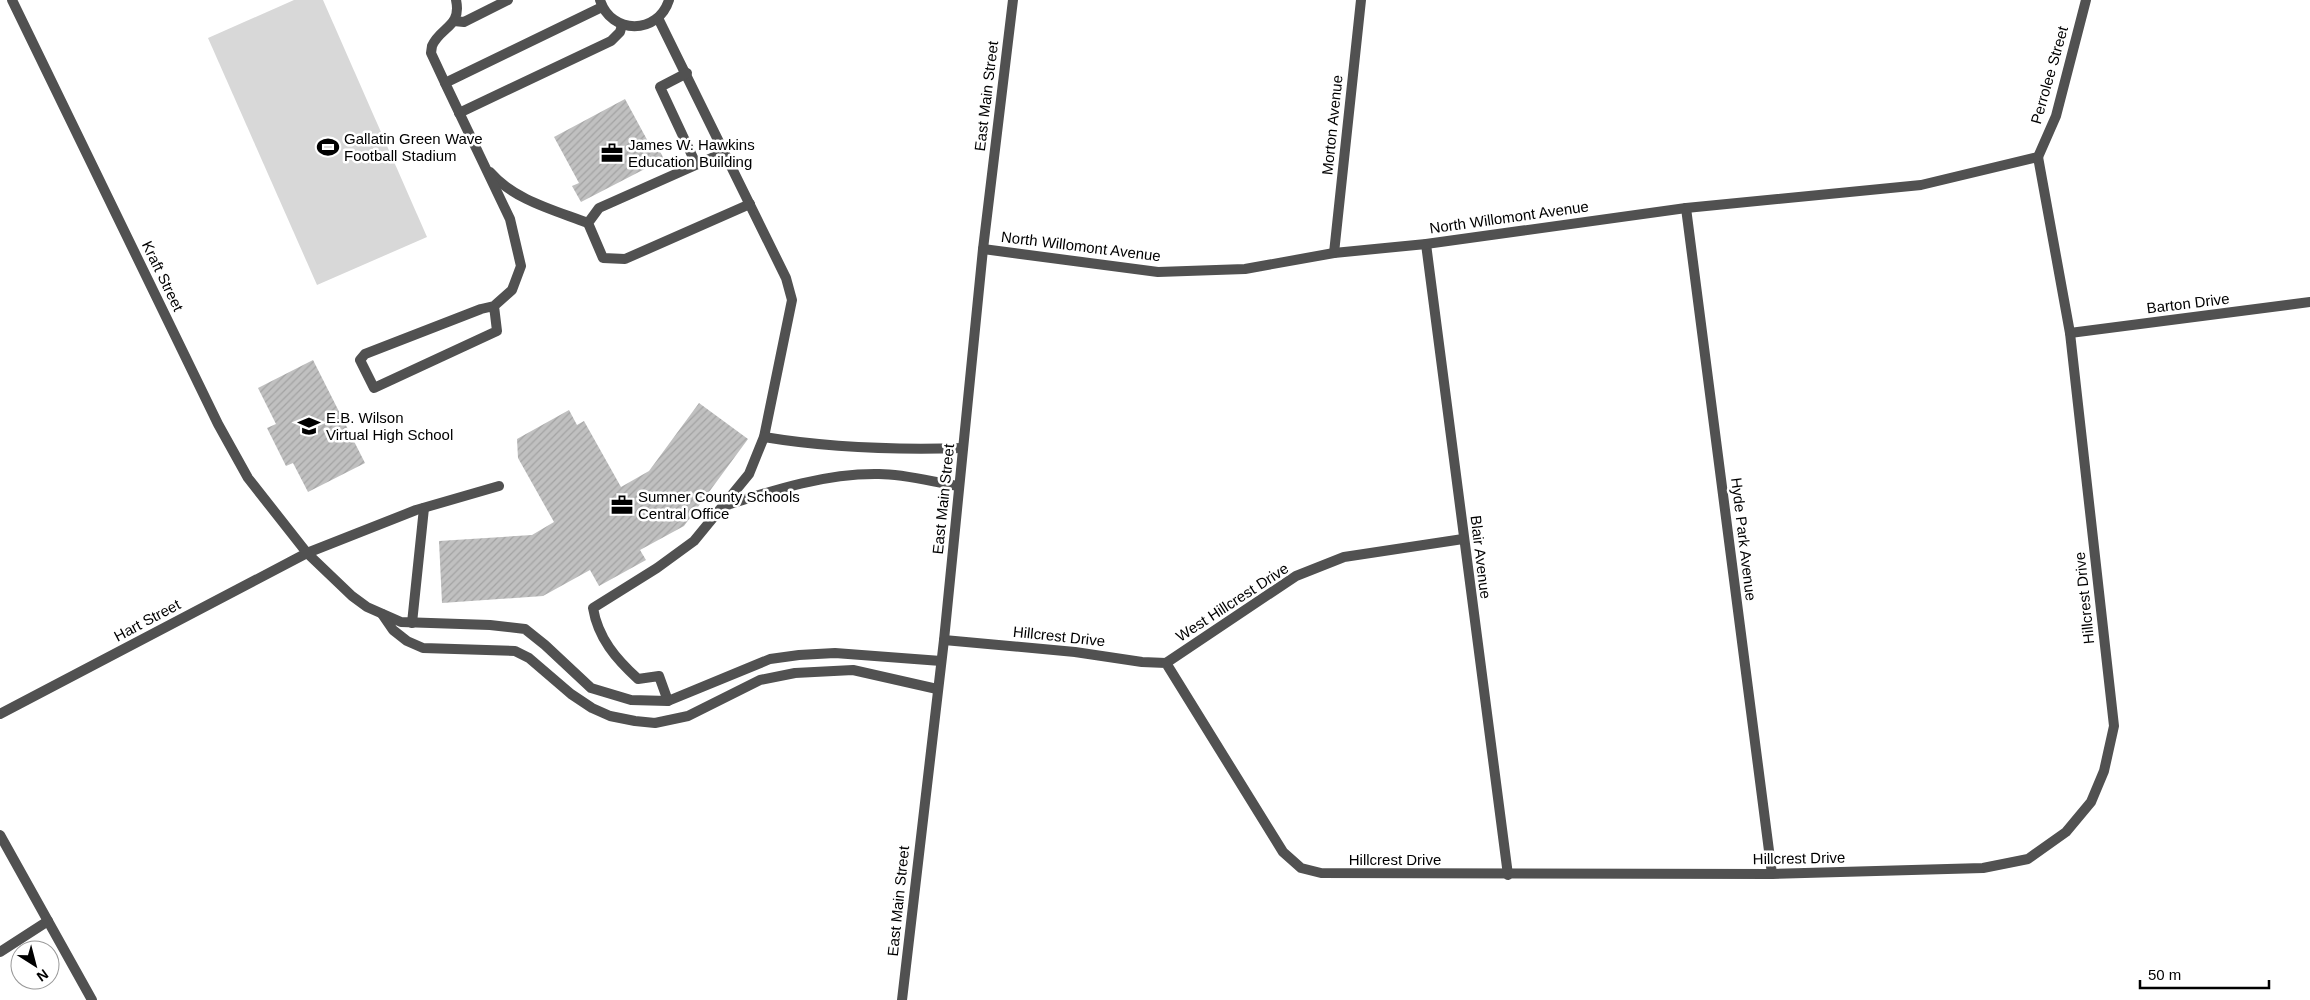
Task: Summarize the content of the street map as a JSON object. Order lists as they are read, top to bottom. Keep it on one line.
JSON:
{"streets":{"street":["Perrolee Street","East Main Street","Morton Avenue","North Willomont Avenue","Kraft Street","Barton Drive","Hyde Park Avenue","Blair Avenue","Hillcrest Drive","West Hillcrest Drive","Hart Street"]},"crossings":[["Perrolee Street","North Willomont Avenue"],["Perrolee Street","Hillcrest Drive"],["East Main Street","North Willomont Avenue"],["East Main Street","Hillcrest Drive"],["Morton Avenue","North Willomont Avenue"],["North Willomont Avenue","Hyde Park Avenue"],["North Willomont Avenue","Blair Avenue"],["North Willomont Avenue","Hillcrest Drive"],["Kraft Street","Hart Street"],["Barton Drive","Hillcrest Drive"],["Hyde Park Avenue","Hillcrest Drive"],["Blair Avenue","Hillcrest Drive"],["Blair Avenue","West Hillcrest Drive"],["Hillcrest Drive","West Hillcrest Drive"]],"places":{"sports":["Gallatin Green Wave Football Stadium"],"office":["James W. Hawkins Education Building","Sumner County Schools Central Office"],"school or university":["E.B. Wilson Virtual High School"]},"scale_bar":"50 m","north":"bottom right"}
